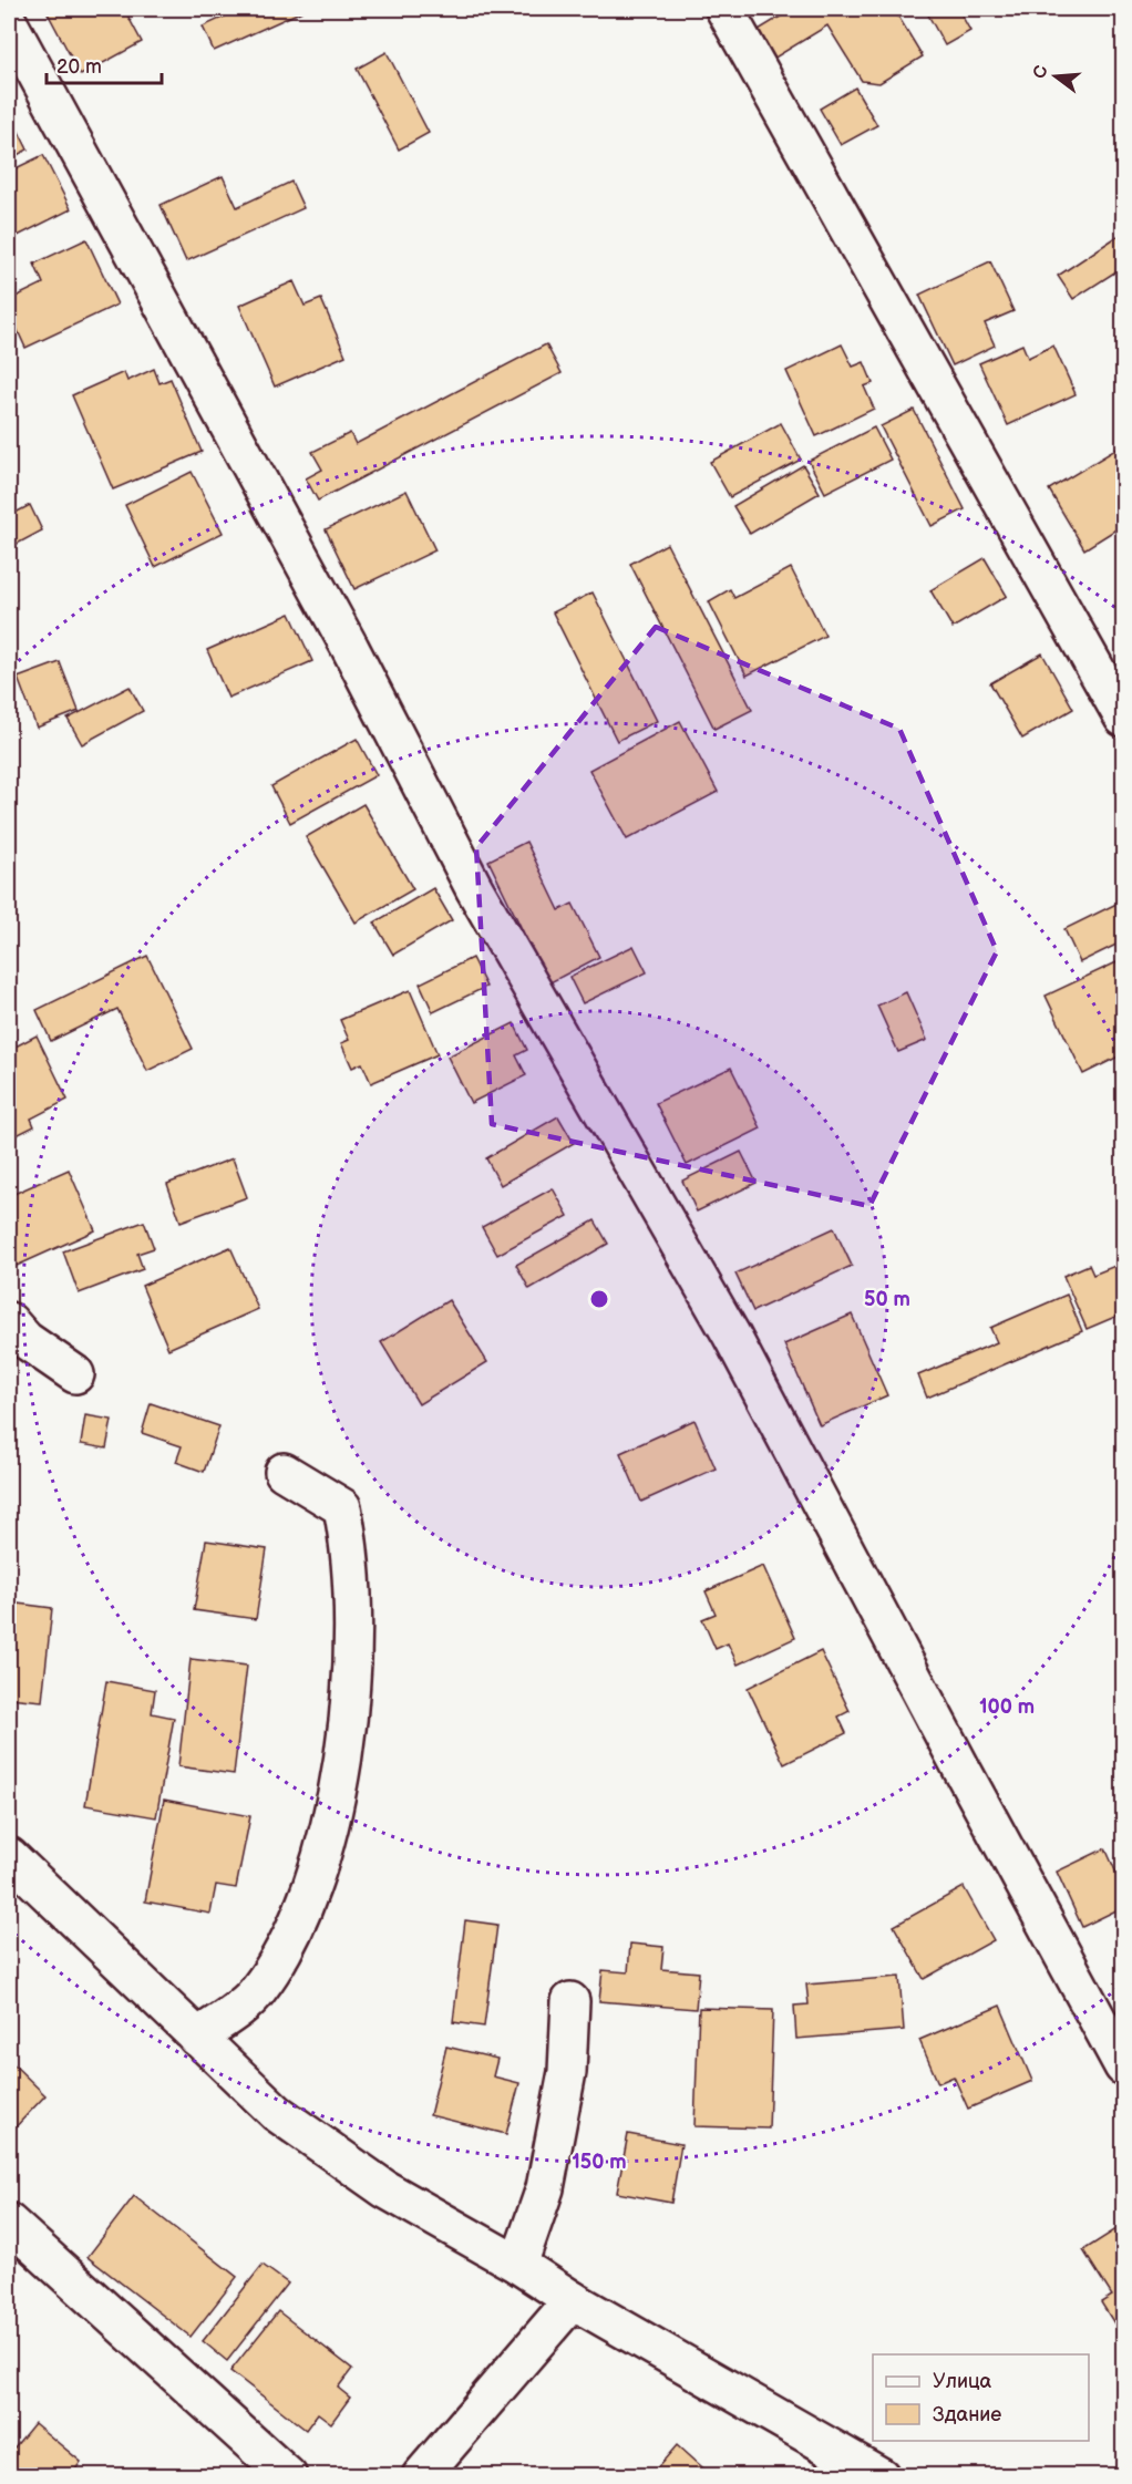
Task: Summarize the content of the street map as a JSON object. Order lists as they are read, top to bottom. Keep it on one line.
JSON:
{"legend":["Улица","Здание"],"scale_bar":"20 m","north":"left","rings":["50 m","100 m","150 m"]}
